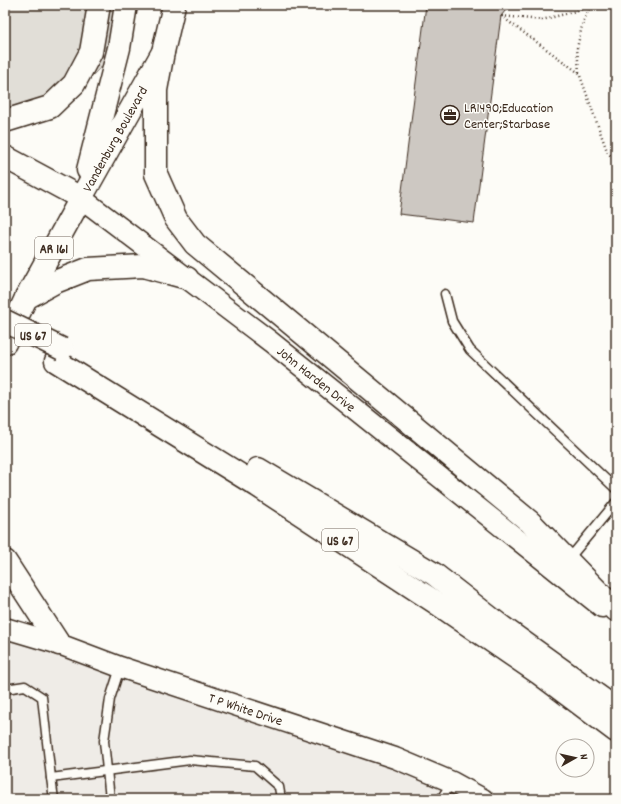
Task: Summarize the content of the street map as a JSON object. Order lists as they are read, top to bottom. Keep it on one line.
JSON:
{"streets":{"main road":["Vandenburg Boulevard","AR 161","US 67","John Harden Drive"],"street":["T P White Drive"]},"crossings":[["Vandenburg Boulevard","AR 161"],["Vandenburg Boulevard","John Harden Drive"],["AR 161","John Harden Drive"]],"places":{"office":["LR1490;Education Center;Starbase"]},"north":"right"}
